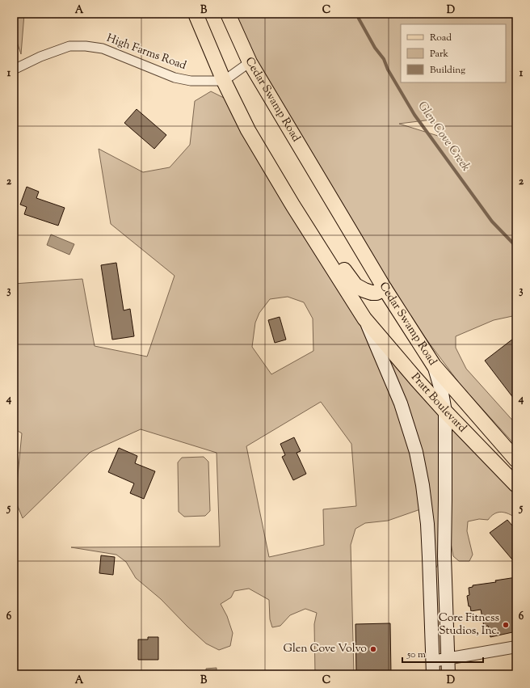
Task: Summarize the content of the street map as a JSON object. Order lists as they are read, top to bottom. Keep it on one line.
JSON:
{"streets":{"main road":["Cedar Swamp Road","Pratt Boulevard"],"street":["High Farms Road"]},"crossings":[["Cedar Swamp Road","Pratt Boulevard"]],"water":["Glen Cove Creek"],"places":["Core Fitness Studios, Inc.","Glen Cove Volvo"],"legend":["Road","Park","Building"],"scale_bar":"50 m","grid":{"columns":["A","B","C","D"],"rows":["1","2","3","4","5","6"]}}
